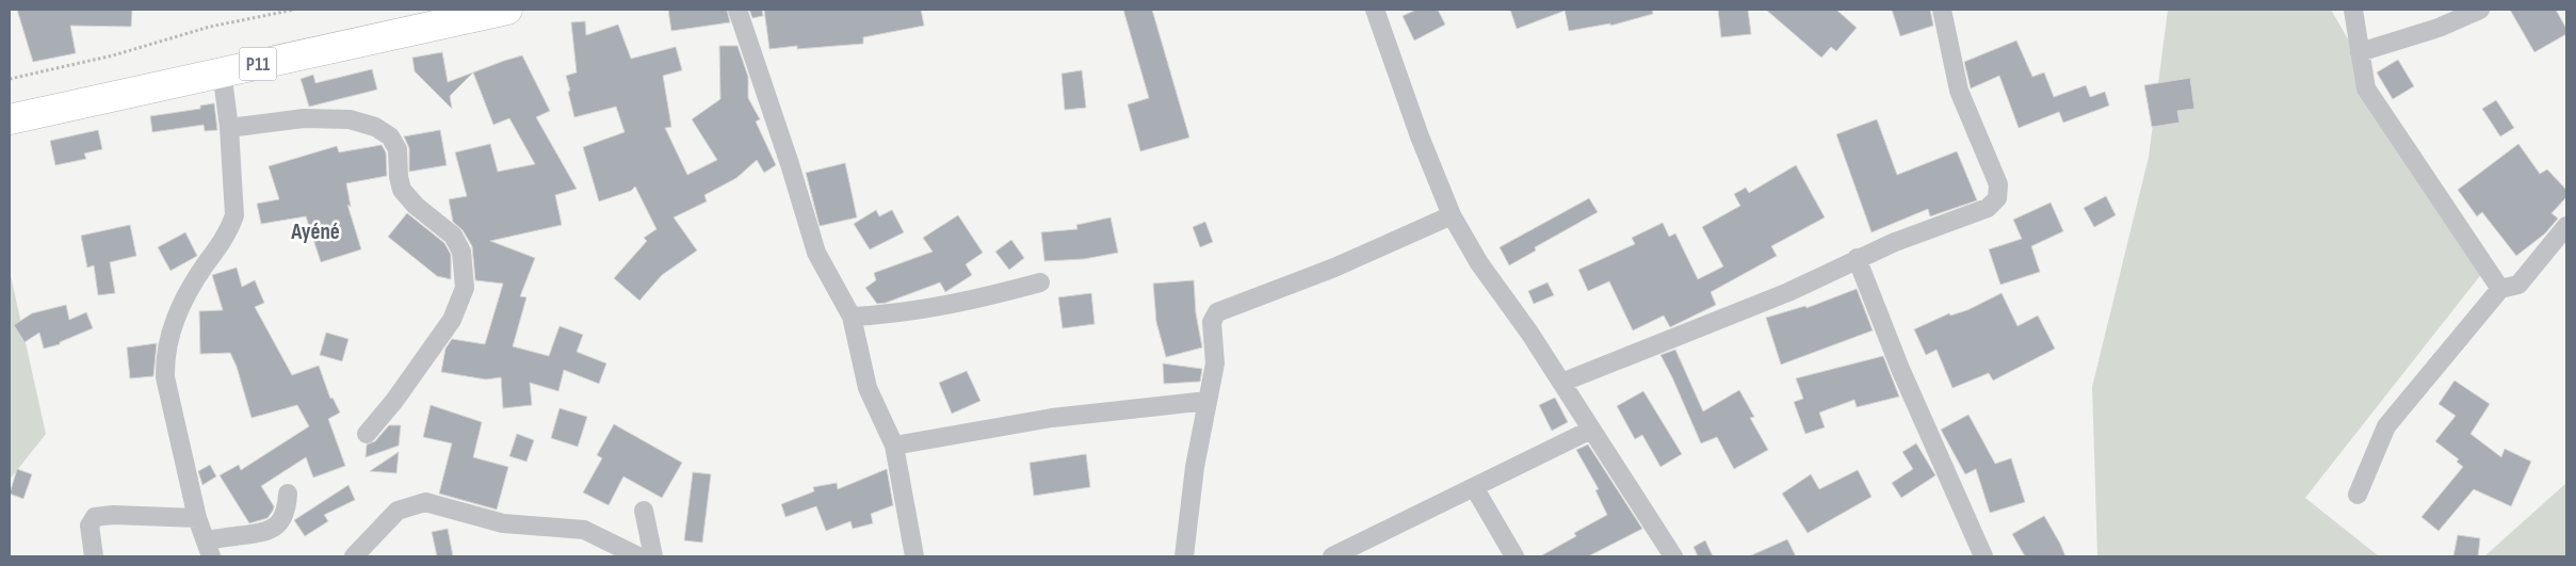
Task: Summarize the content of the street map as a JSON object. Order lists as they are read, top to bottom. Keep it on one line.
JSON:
{"streets":{"main road":["P11"]},"districts":["Ayéné"]}
